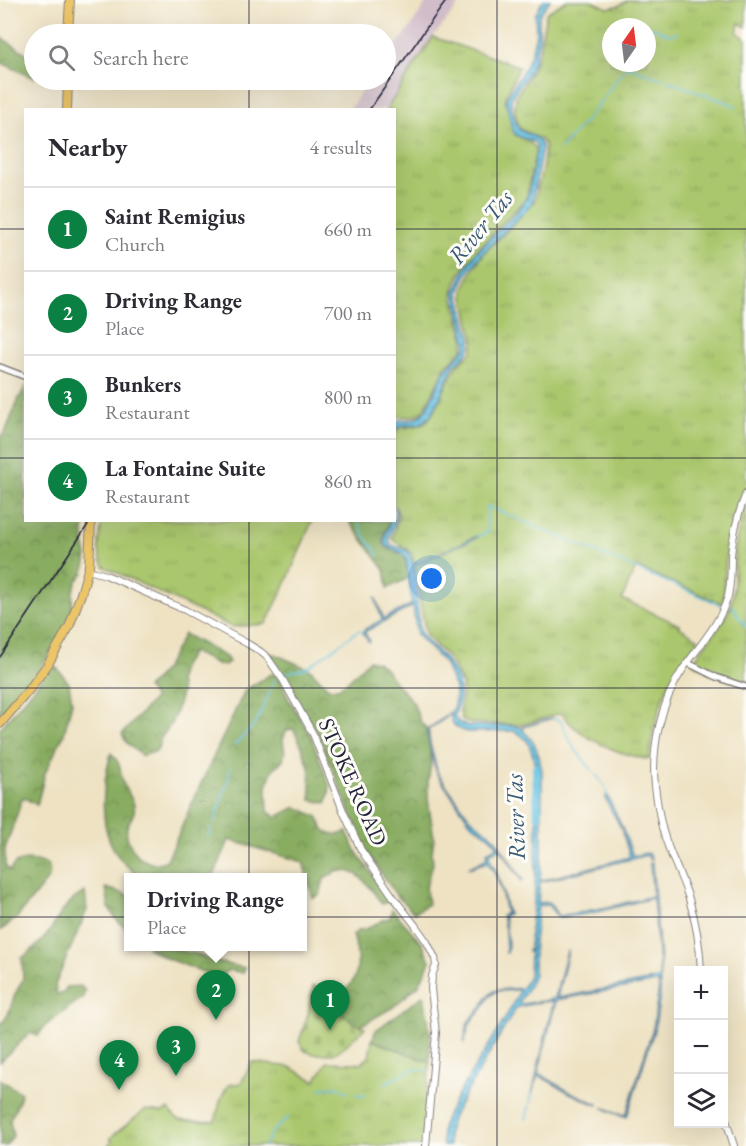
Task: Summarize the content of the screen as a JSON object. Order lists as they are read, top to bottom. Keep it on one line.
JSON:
{"streets":{"street":["STOKE ROAD"]},"water":["River Tas"],"north":"top","page":{"search":"Search here","heading":["Nearby","4 results"],"list":[{"mark":"1","name":"Saint Remigius","note":"Church","value":"660 m"},{"mark":"2","name":"Driving Range","note":"Place","value":"700 m"},{"mark":"3","name":"Bunkers","note":"Restaurant","value":"800 m"},{"mark":"4","name":"La Fontaine Suite","note":"Restaurant","value":"860 m"}],"popup":["Driving Range","Place"],"map_buttons":["+","−"],"pins":["2","1","3","4"]}}
